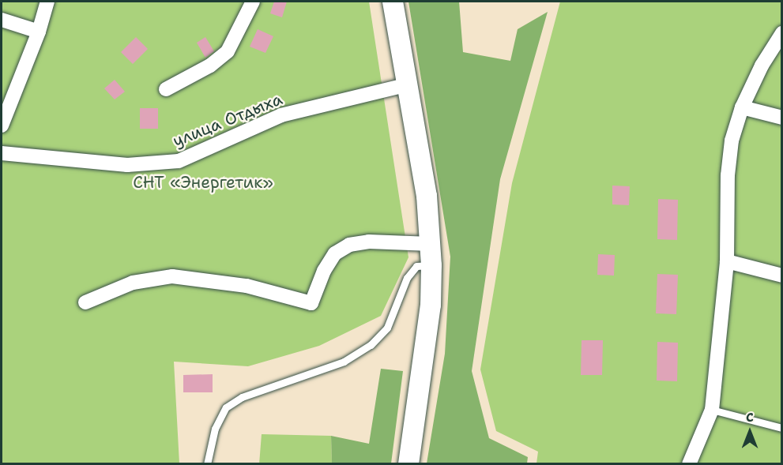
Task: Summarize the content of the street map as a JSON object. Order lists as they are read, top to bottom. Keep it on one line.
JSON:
{"streets":{"street":["улица Отдыха"]},"parks":["СНТ «Энергетик»"],"north":"top"}
